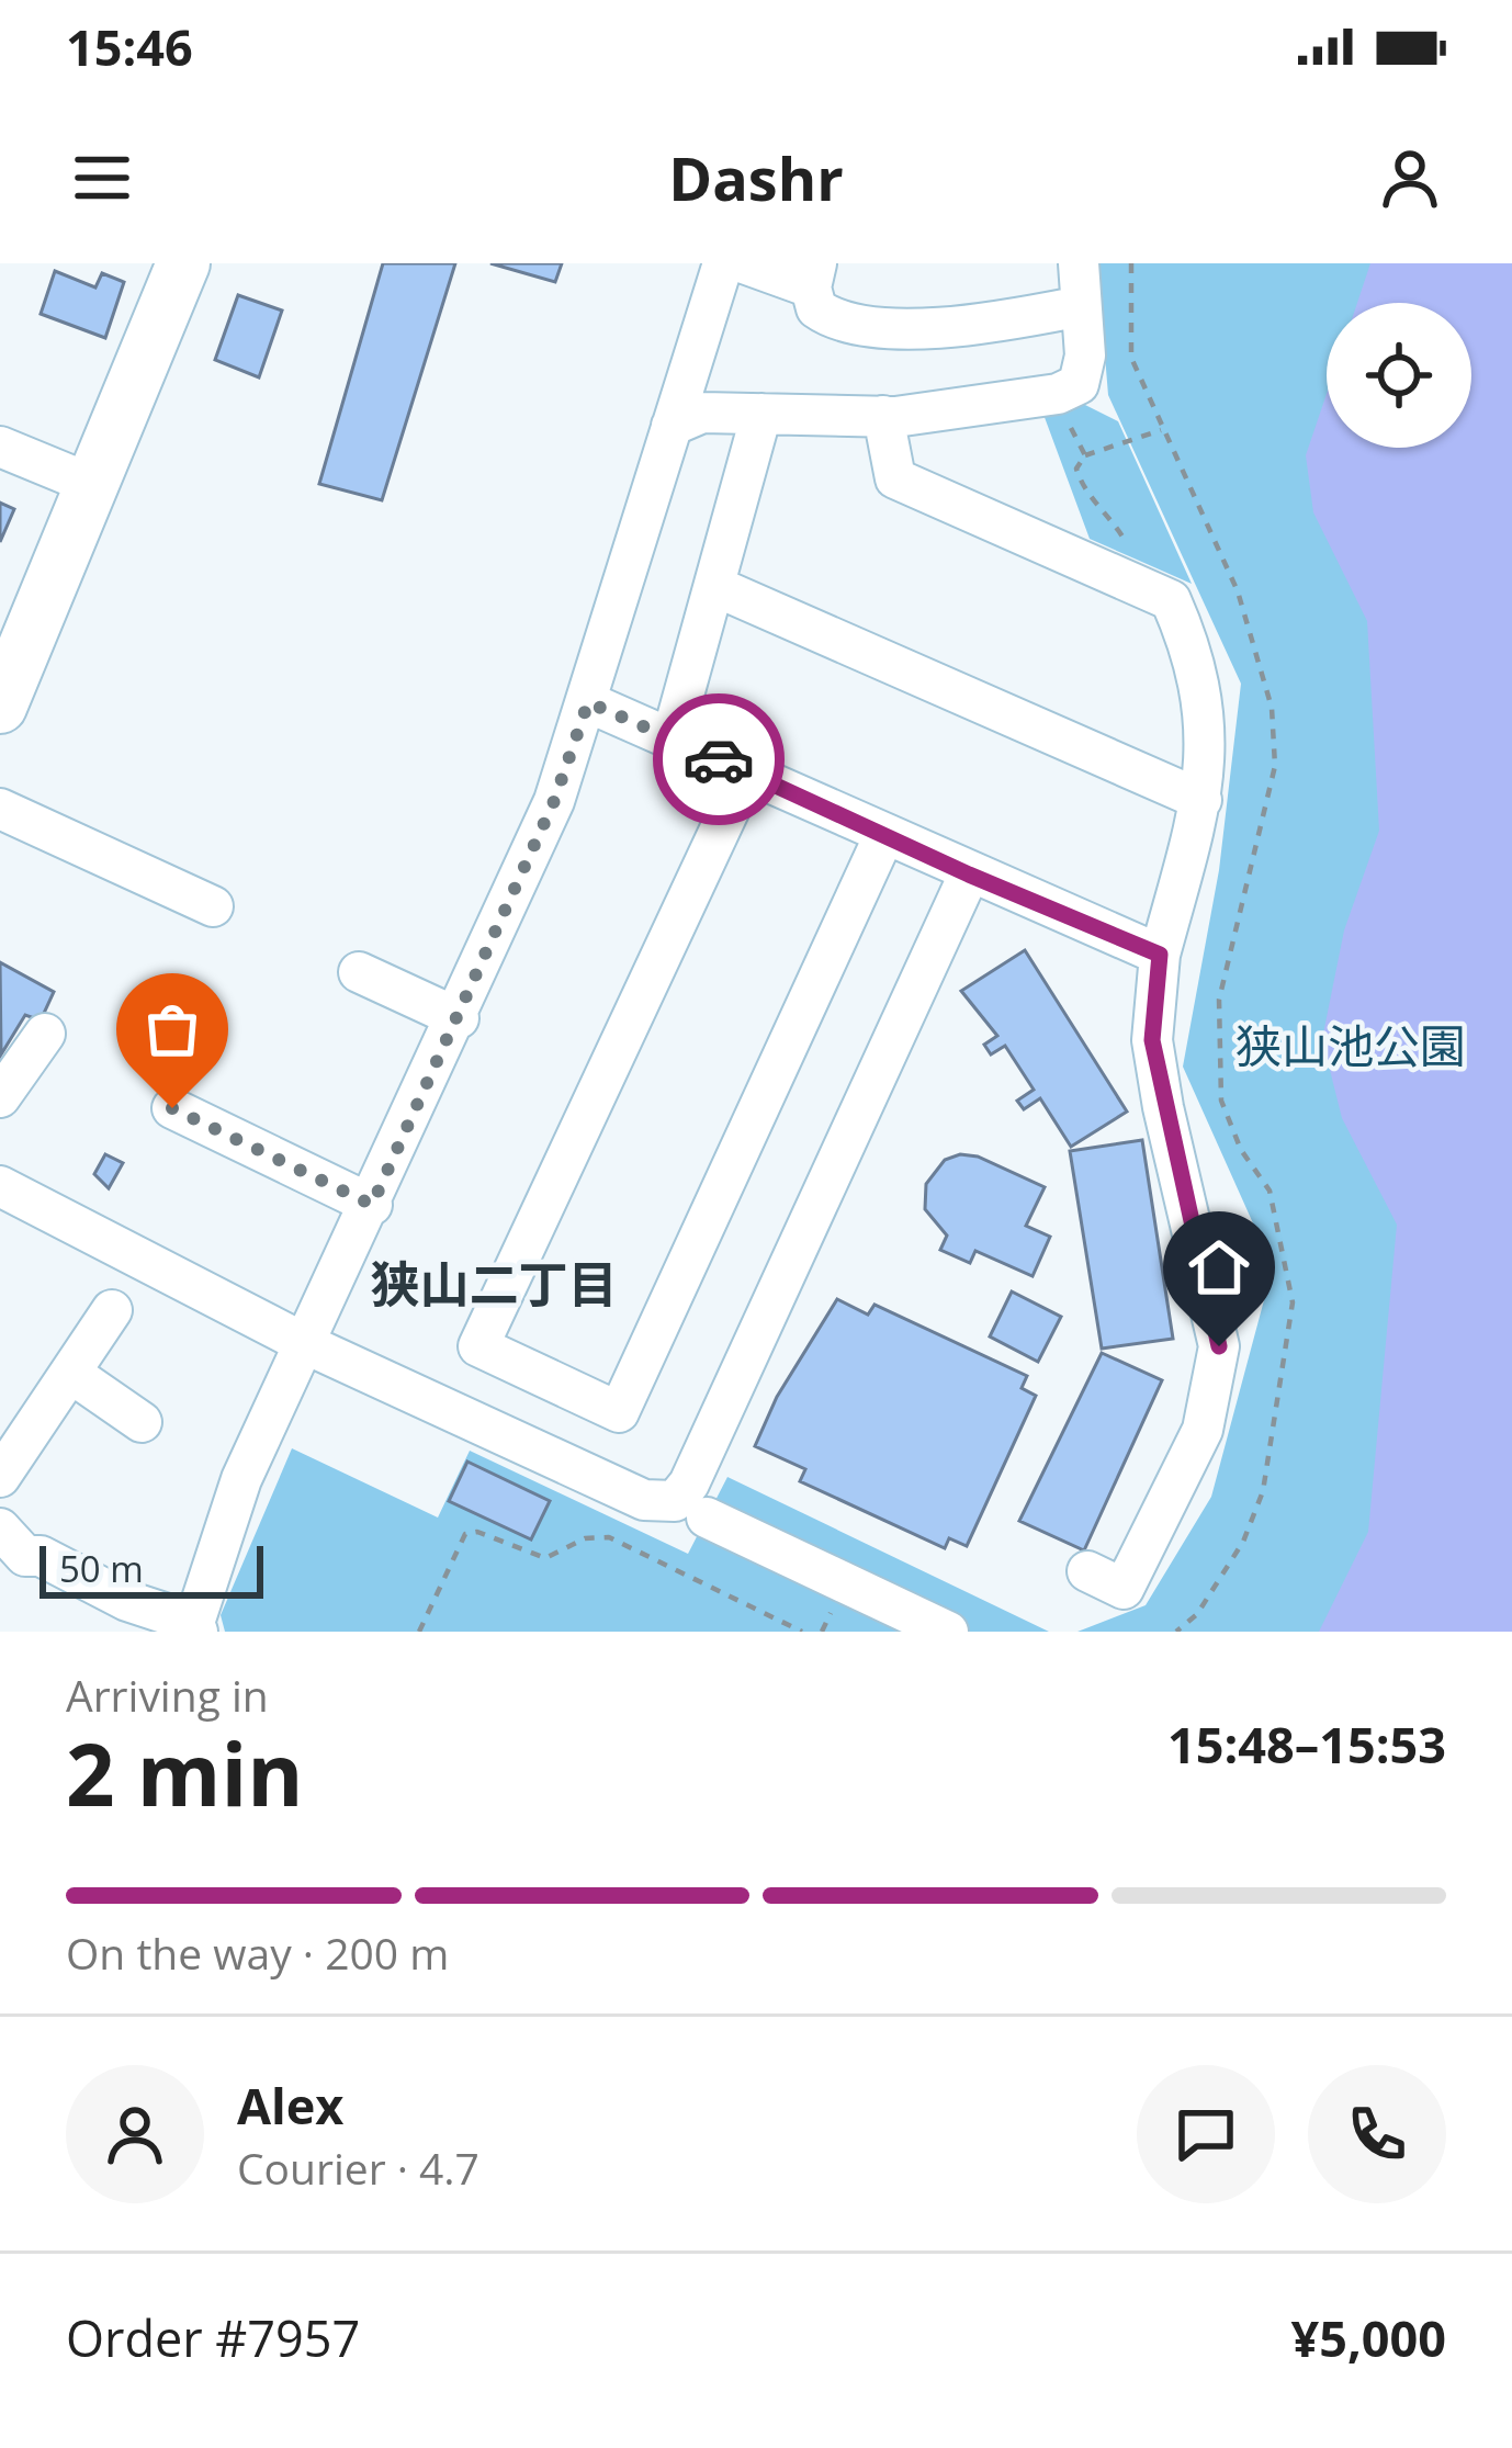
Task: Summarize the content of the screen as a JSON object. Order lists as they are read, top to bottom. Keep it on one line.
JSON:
{"districts":["狭山二丁目"],"parks":["狭山池公園"],"scale_bar":"50 m","page":{"status":"15:46","header":"Dashr","scale":"50 m","heading":["2 min","Arriving in","15:48–15:53"],"panel":["Alex","Courier · 4.7","Order #7957","¥5,000"],"bar":"On the way · 200 m"}}
